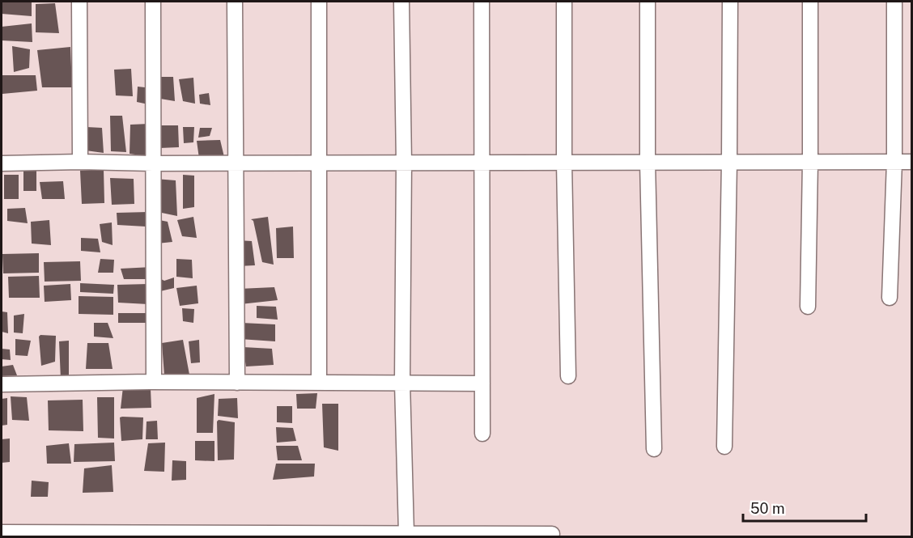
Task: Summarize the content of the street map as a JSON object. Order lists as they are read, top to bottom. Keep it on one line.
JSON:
{"scale_bar":"50 m"}
